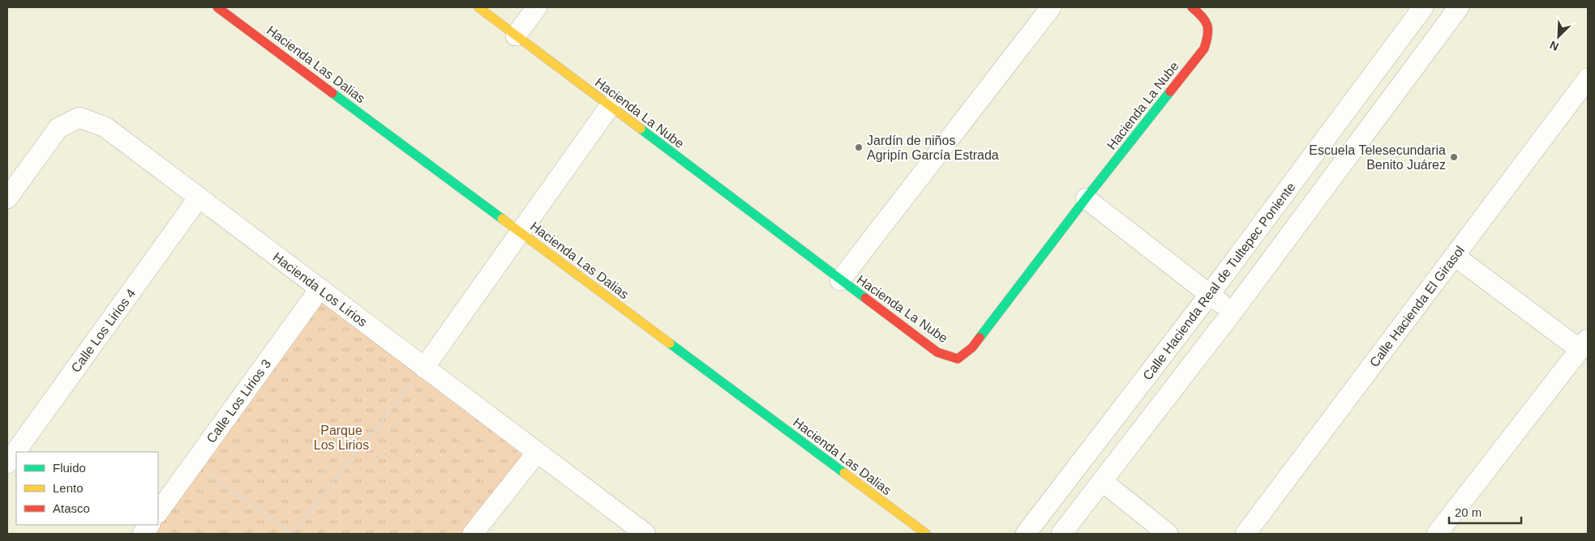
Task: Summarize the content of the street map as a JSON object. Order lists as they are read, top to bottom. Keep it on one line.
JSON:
{"streets":{"street":["Hacienda Las Dalias","Hacienda La Nube","Calle Hacienda Real de Tultepec Poniente","Hacienda Los Lirios","Calle Hacienda El Girasol","Calle Los Lirios 4","Calle Los Lirios 3"]},"crossings":[["Hacienda Los Lirios","Calle Los Lirios 4"],["Hacienda Los Lirios","Calle Los Lirios 3"]],"parks":["Parque Los Lirios"],"places":["Jardín de niños Agripín García Estrada","Escuela Telesecundaria Benito Juárez"],"legend":["Fluido","Lento","Atasco"],"scale_bar":"20 m","north":"bottom left"}
